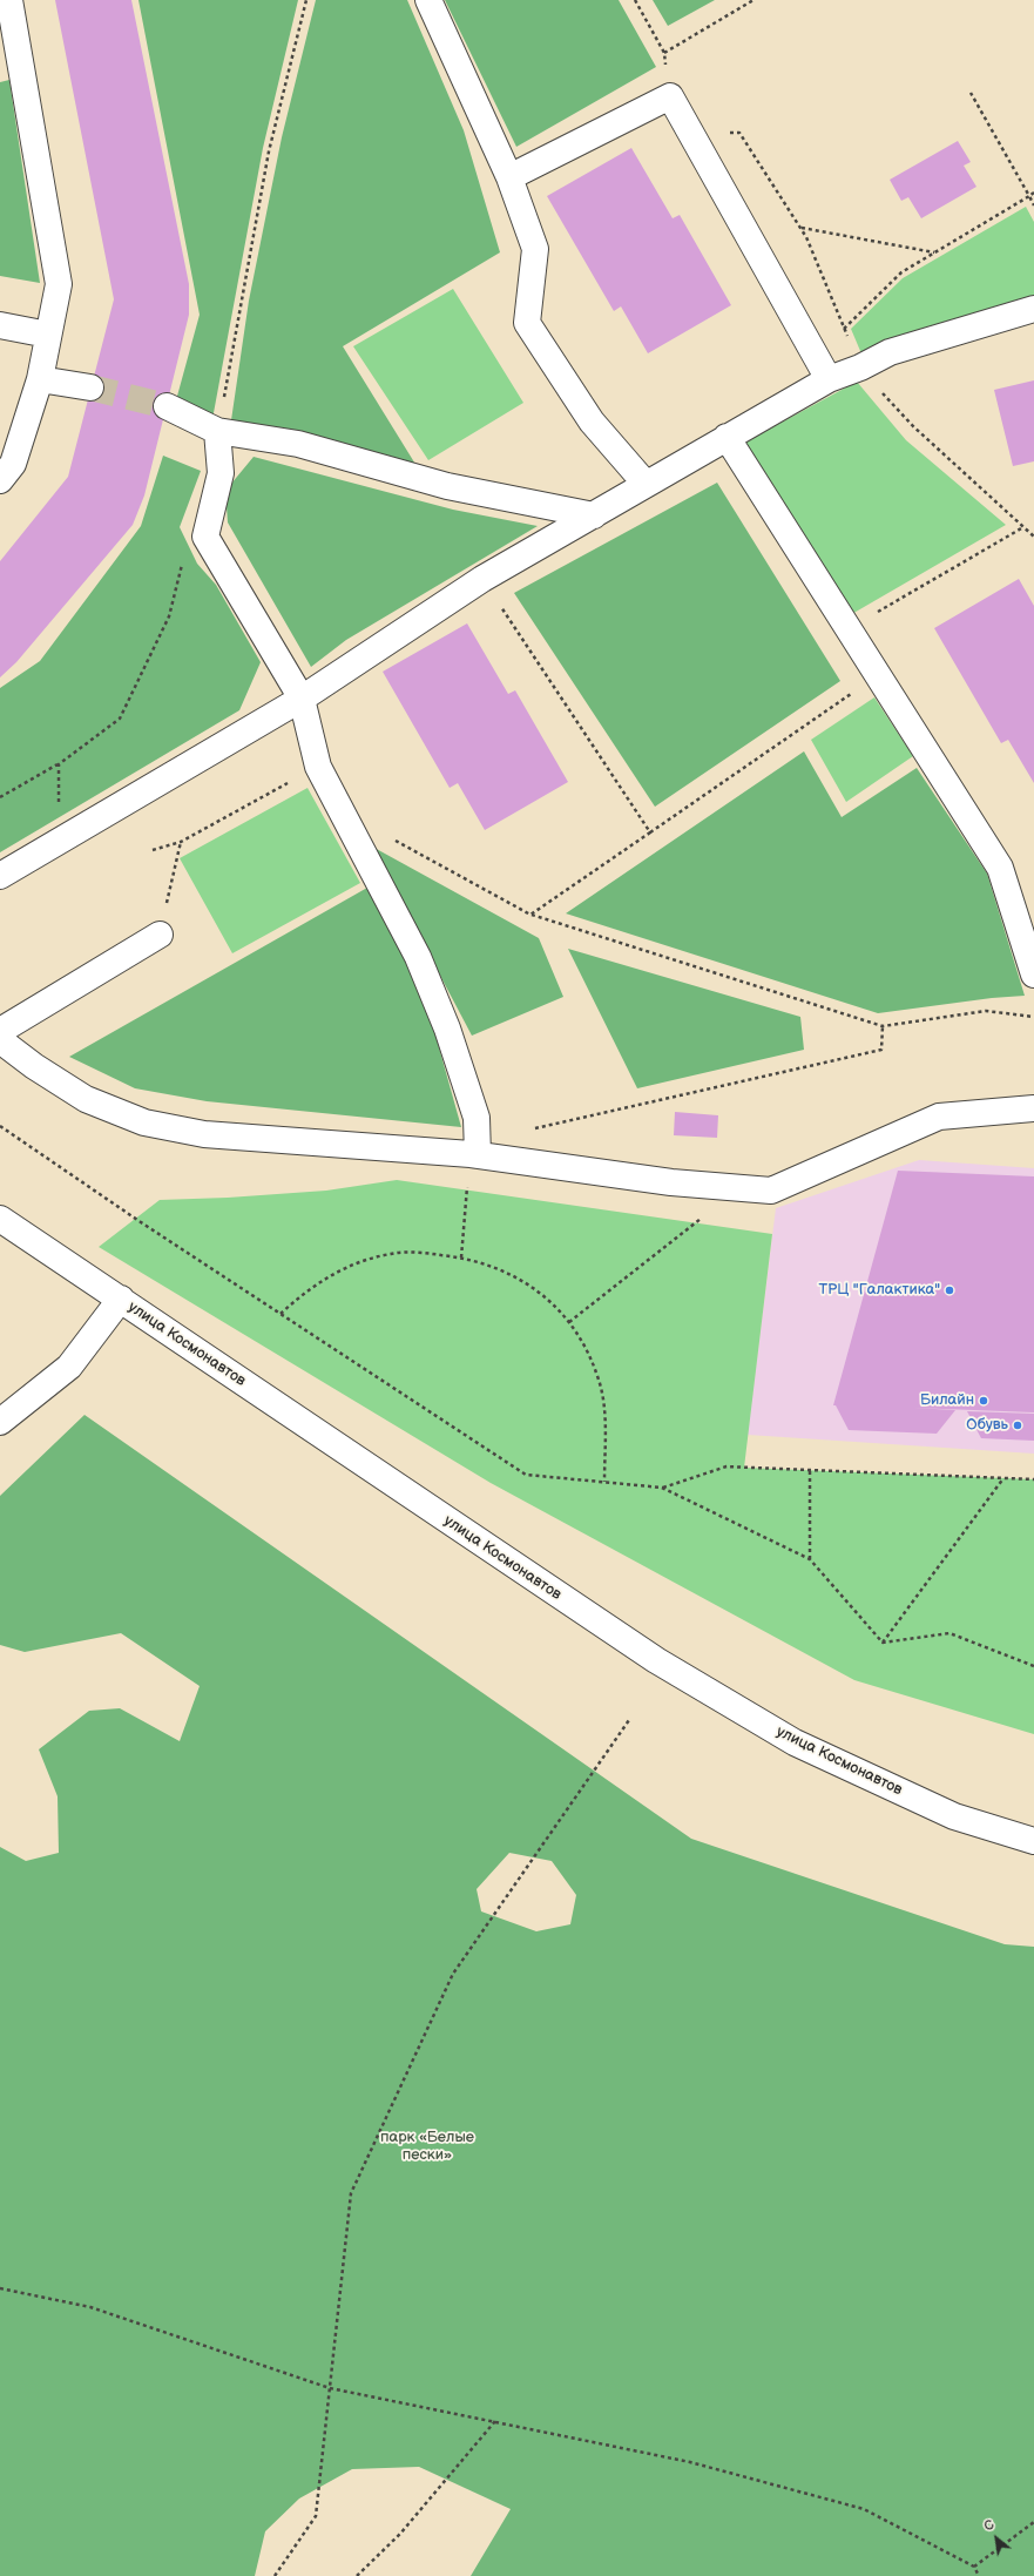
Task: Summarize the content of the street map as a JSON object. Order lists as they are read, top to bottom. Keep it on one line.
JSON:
{"streets":{"street":["улица Космонавтов"]},"parks":["парк «Белые пески»"],"places":["ТРЦ \"Галактика\"","Билайн","Обувь"],"north":"top left"}
